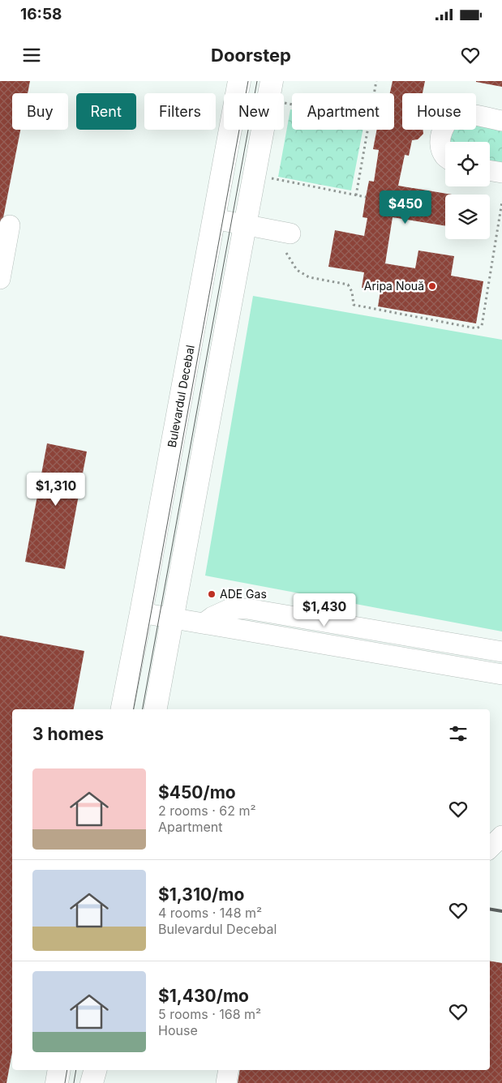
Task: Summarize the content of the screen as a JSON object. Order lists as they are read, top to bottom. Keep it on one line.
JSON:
{"streets":{"main road":["Bulevardul Decebal"]},"places":["Aripa Nouă","ADE Gas"],"page":{"status":"16:58","header":"Doorstep","chip":["Buy","Rent","Filters","New","Apartment","House"],"price":["$450","$1,310","$1,430"],"heading":"3 homes","list":[{"name":"$450/mo","note":"2 rooms · 62 m² · Apartment"},{"name":"$1,310/mo","note":"4 rooms · 148 m² · Bulevardul Decebal"},{"name":"$1,430/mo","note":"5 rooms · 168 m² · House"}]}}
